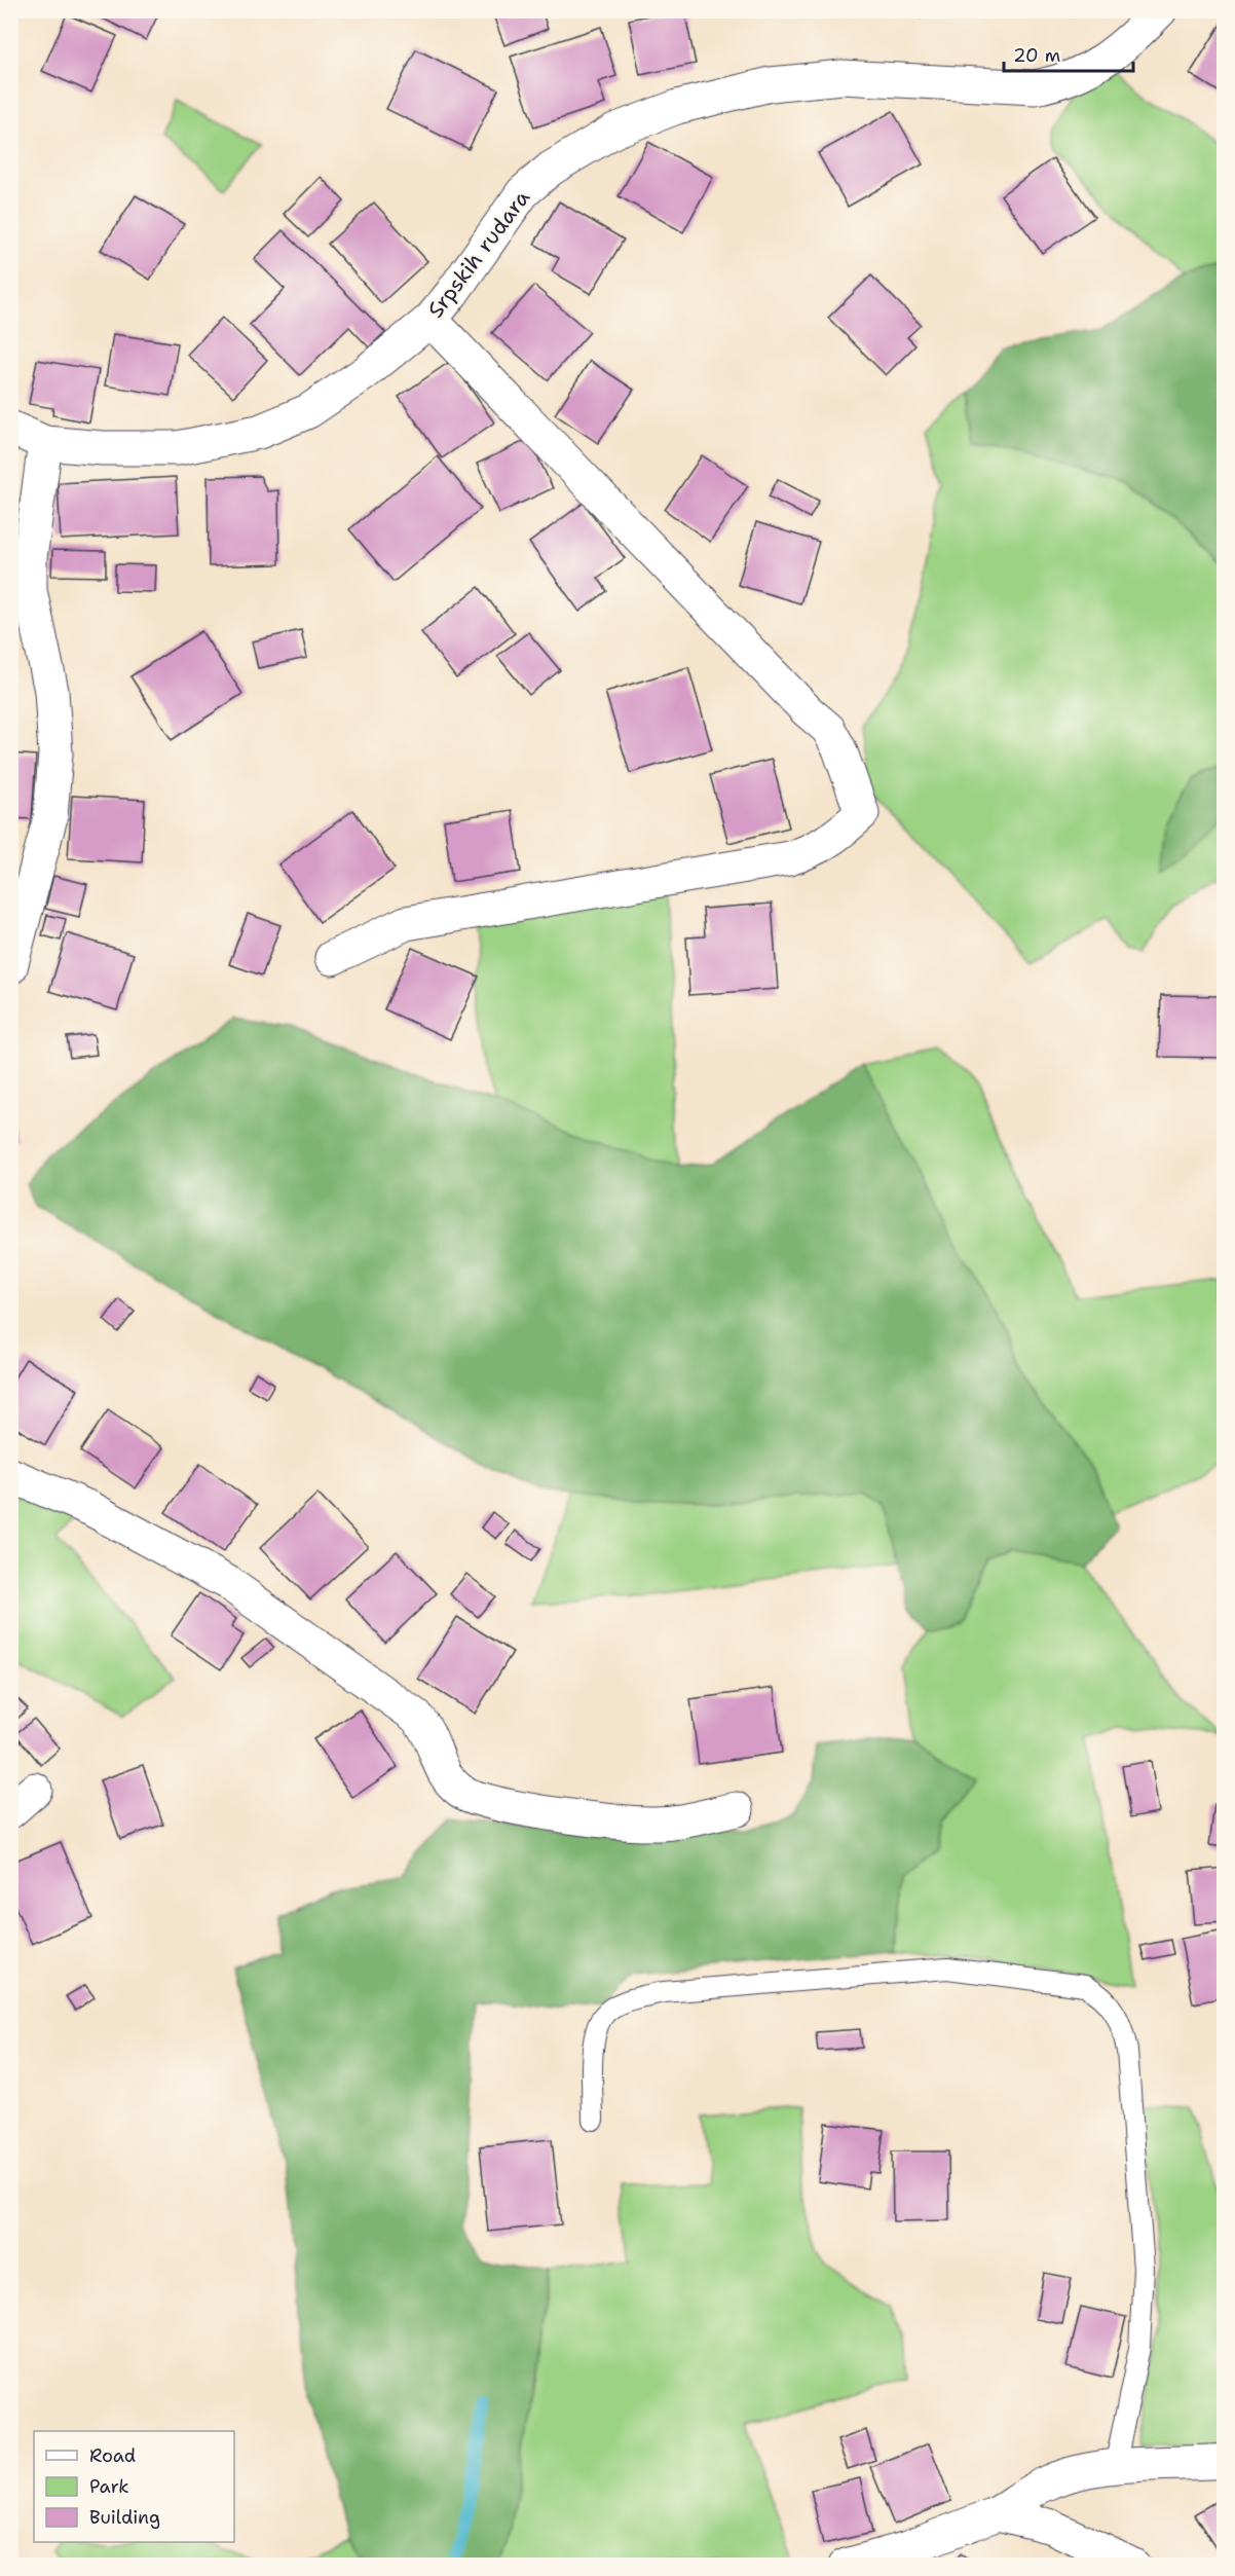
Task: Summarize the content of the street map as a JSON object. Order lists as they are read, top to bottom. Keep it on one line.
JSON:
{"streets":{"street":["Srpskih rudara"]},"legend":["Road","Park","Building"],"scale_bar":"20 m"}
